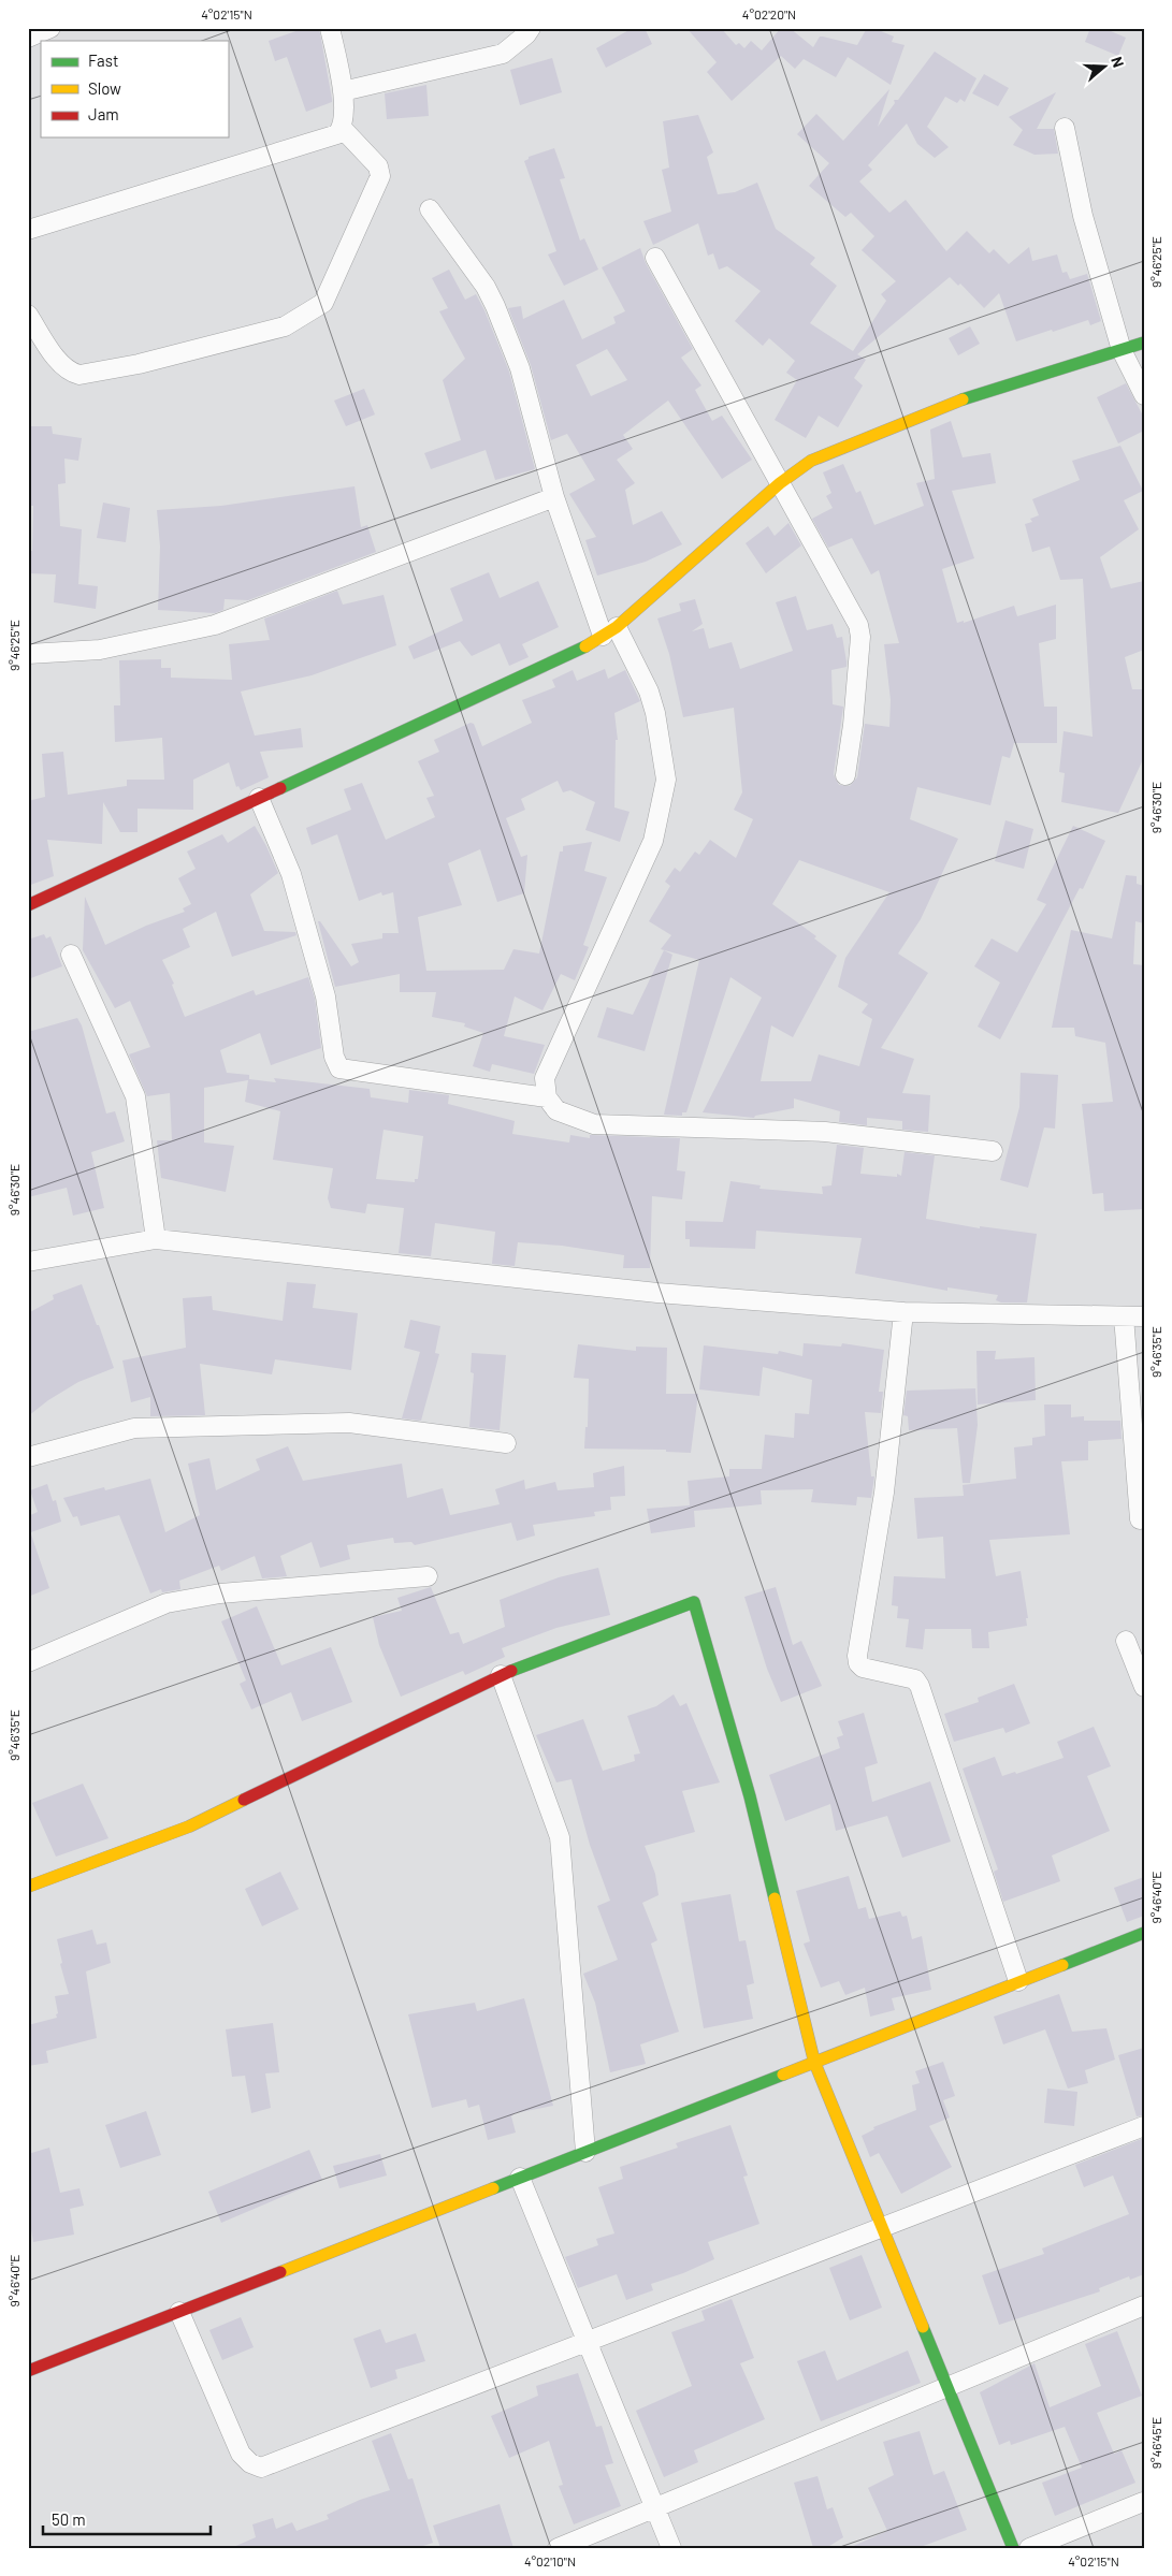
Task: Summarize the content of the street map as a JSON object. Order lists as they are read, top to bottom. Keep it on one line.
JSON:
{"legend":["Fast","Slow","Jam"],"scale_bar":"50 m","north":"right","coordinates":["4°02'15\"N","4°02'20\"N","9°46'25\"E","9°46'30\"E","9°46'35\"E","9°46'40\"E","9°46'45\"E","4°02'10\"N"]}
